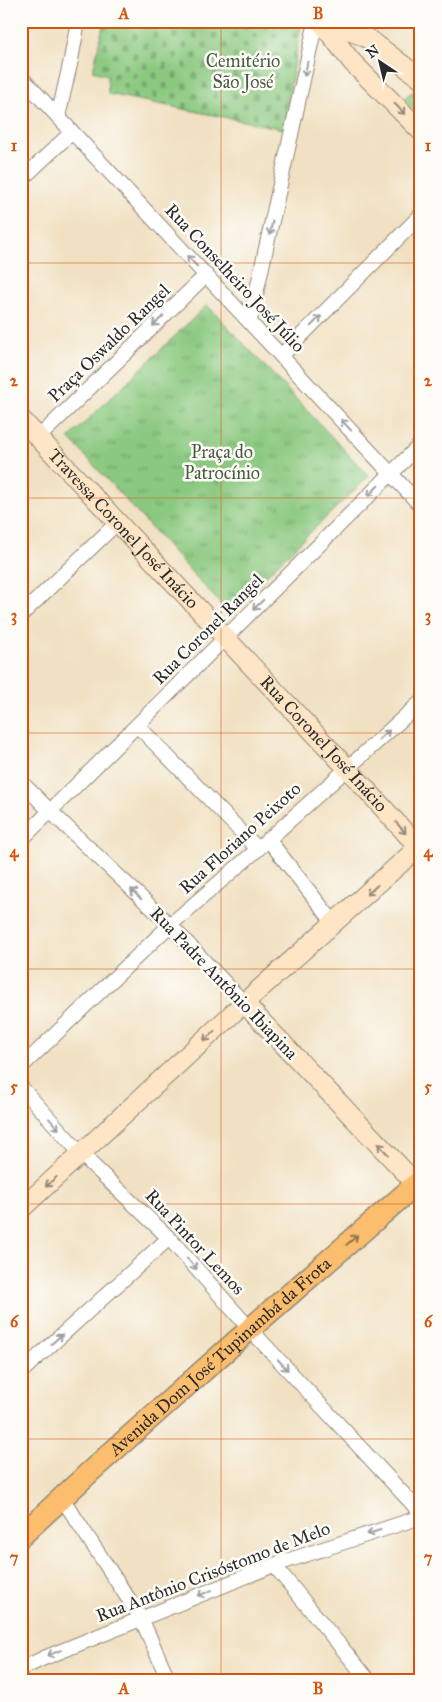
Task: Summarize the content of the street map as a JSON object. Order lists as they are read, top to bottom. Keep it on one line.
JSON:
{"streets":{"main road":["Avenida Dom José Tupinambá da Frota"],"street":["Rua Conselheiro José Júlio","Praça Oswaldo Rangel","Travessa Coronel José Inácio","Rua Coronel Rangel","Rua Coronel José Inácio","Rua Floriano Peixoto","Rua Padre Antônio Ibiapina","Rua Pintor Lemos","Rua Antônio Crisóstomo de Melo"]},"crossings":[["Rua Conselheiro José Júlio","Praça Oswaldo Rangel"],["Rua Conselheiro José Júlio","Rua Coronel Rangel"],["Praça Oswaldo Rangel","Travessa Coronel José Inácio"],["Travessa Coronel José Inácio","Rua Coronel Rangel"],["Travessa Coronel José Inácio","Rua Coronel José Inácio"],["Rua Coronel Rangel","Rua Coronel José Inácio"],["Rua Coronel Rangel","Rua Padre Antônio Ibiapina"],["Rua Coronel José Inácio","Rua Floriano Peixoto"],["Rua Floriano Peixoto","Rua Padre Antônio Ibiapina"],["Rua Padre Antônio Ibiapina","Avenida Dom José Tupinambá da Frota"],["Rua Pintor Lemos","Avenida Dom José Tupinambá da Frota"]],"one_way":["Rua Conselheiro José Júlio","Praça Oswaldo Rangel","Rua Coronel Rangel","Rua Pintor Lemos","Avenida Dom José Tupinambá da Frota","Rua Antônio Crisóstomo de Melo"],"parks":["Cemitério São José","Praça do Patrocínio"],"north":"top left","grid":{"columns":["A","B"],"rows":["1","2","3","4","5","6","7"]}}
